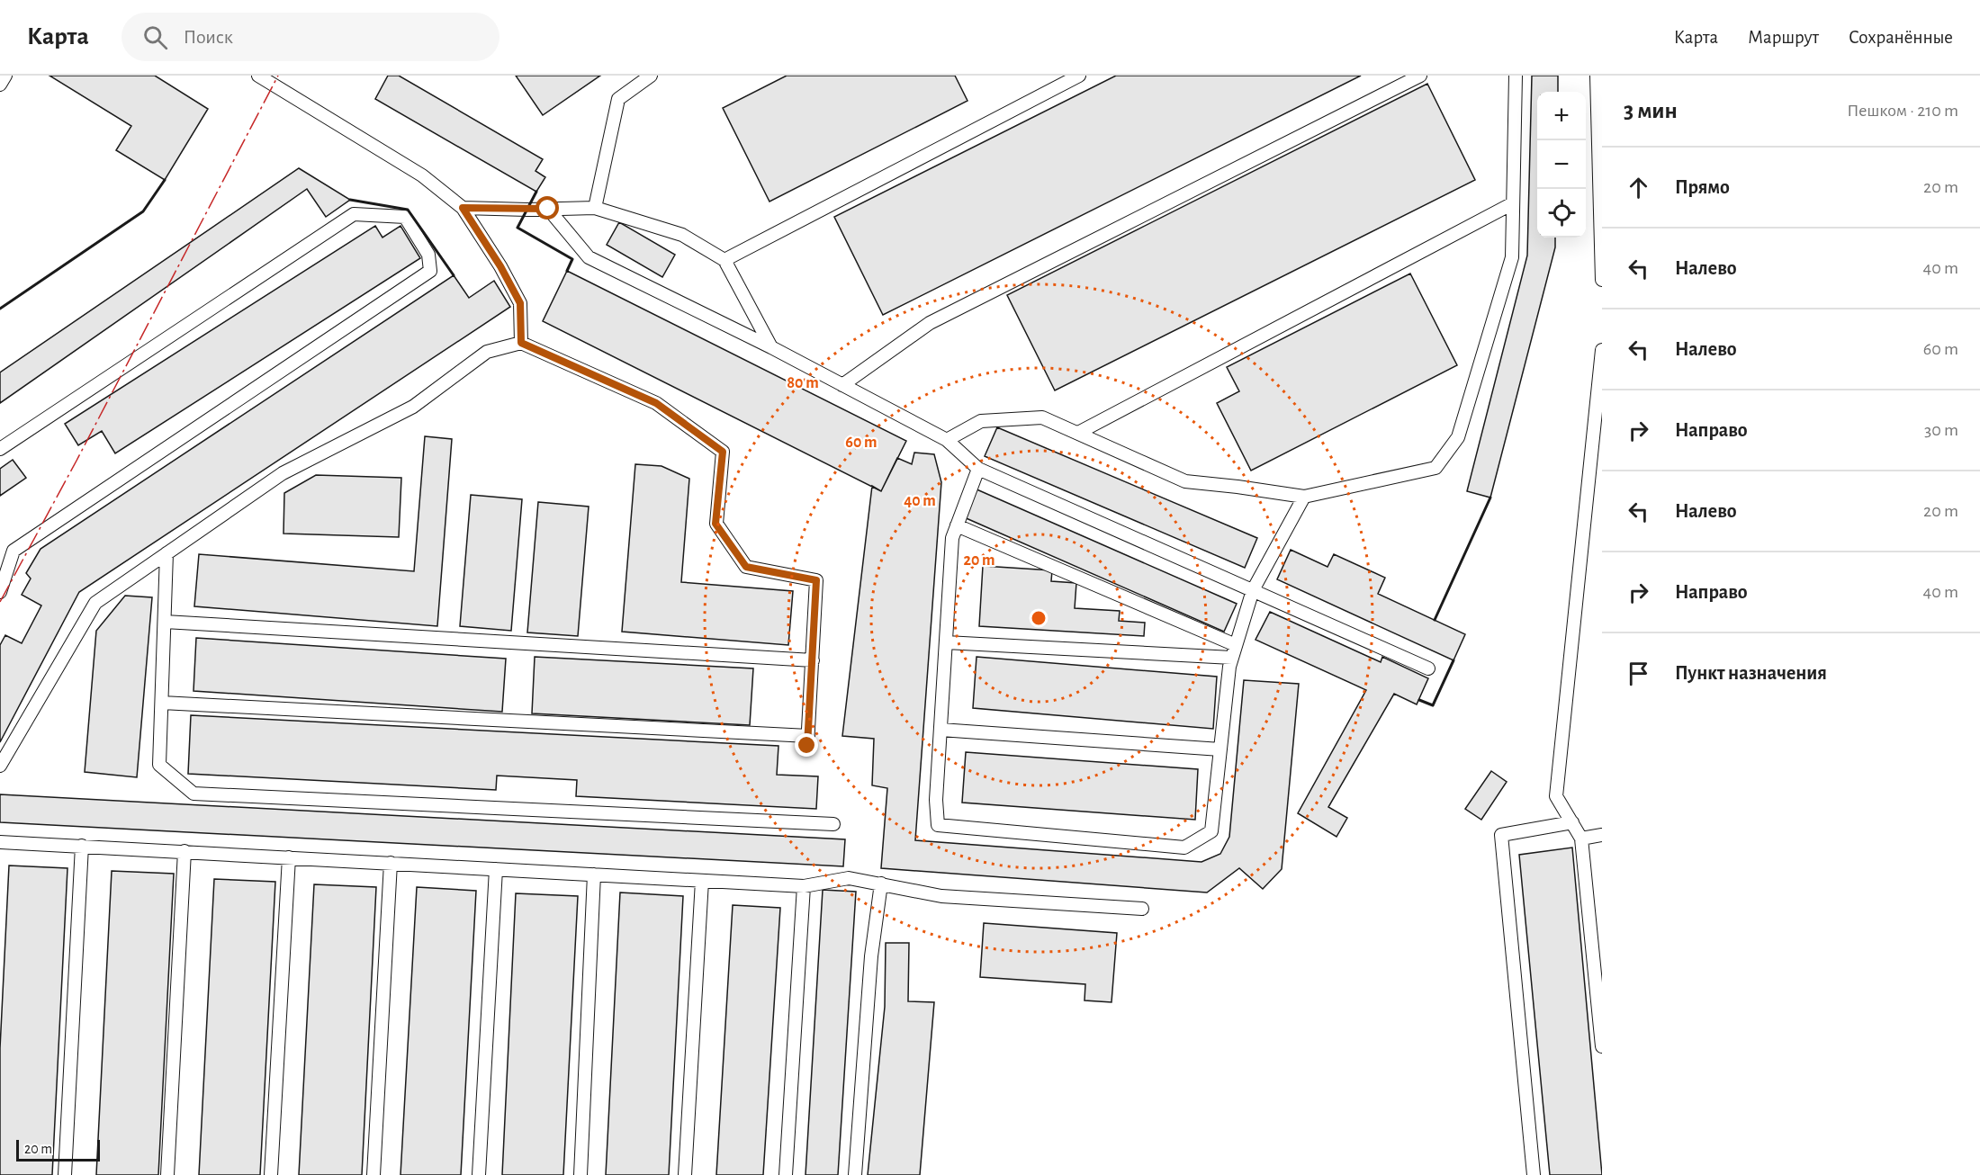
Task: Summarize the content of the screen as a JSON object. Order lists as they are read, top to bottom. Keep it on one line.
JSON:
{"scale_bar":"20 m","page":{"header":"Карта","search":"Поиск","nav":["Карта","Маршрут","Сохранённые"],"heading":["3 мин","Пешком · 210 m"],"map_buttons":["+","−"],"list":[["Прямо","20 m"],["Налево","40 m"],["Налево","60 m"],["Направо","30 m"],["Налево","20 m"],["Направо","40 m"],"Пункт назначения"],"scale":"20 m"},"rings":["80 m","60 m","40 m","20 m"]}
